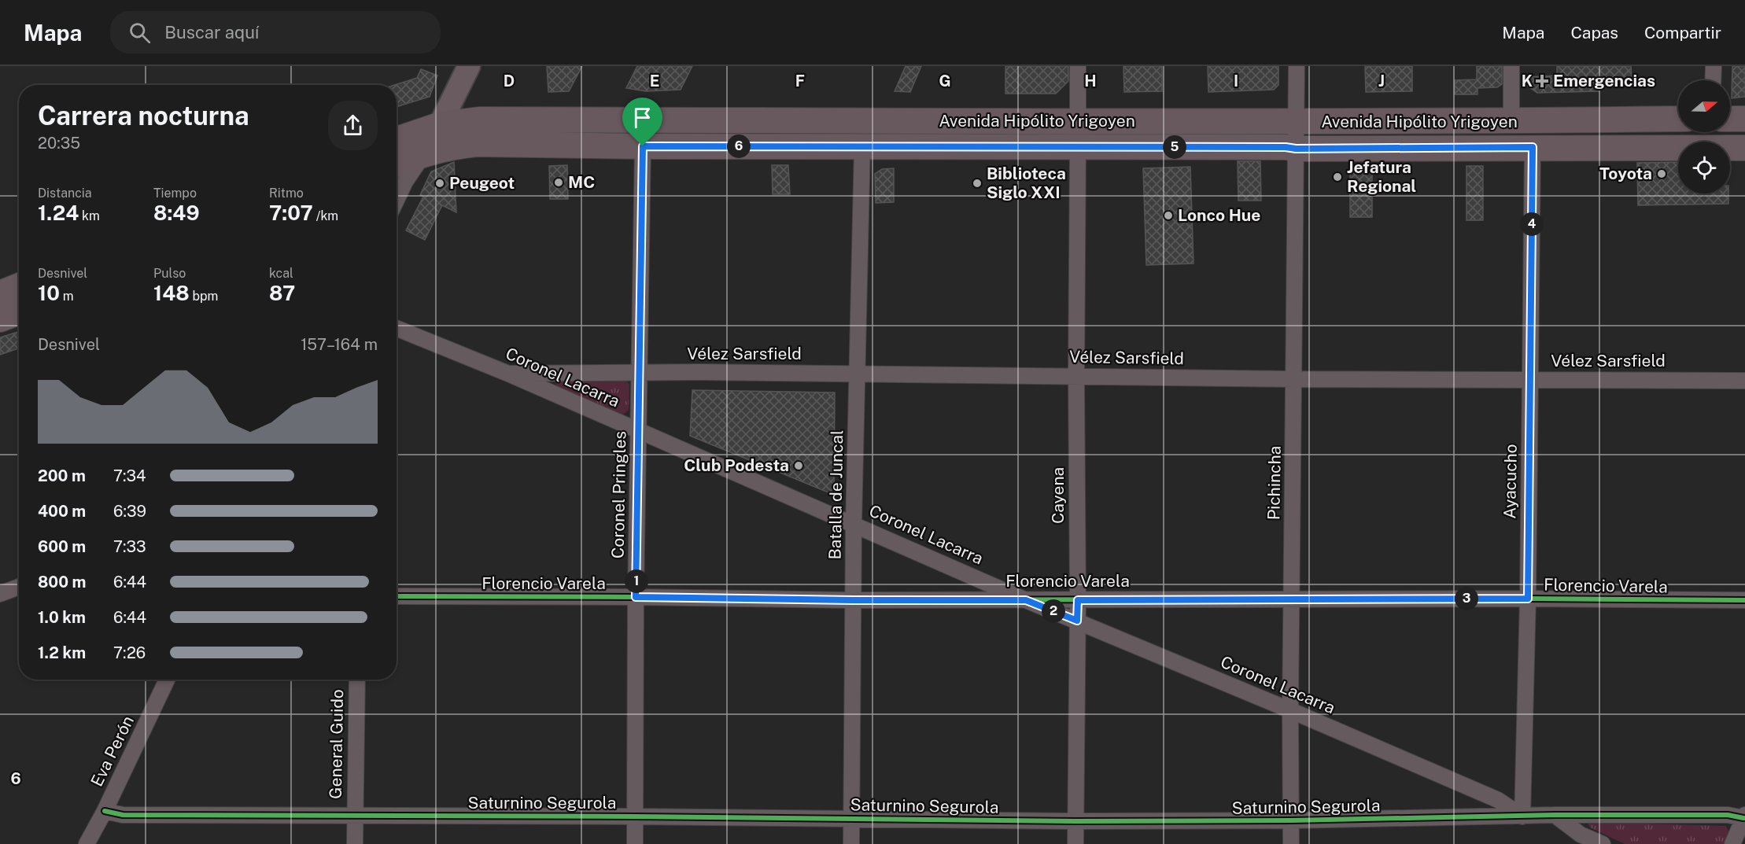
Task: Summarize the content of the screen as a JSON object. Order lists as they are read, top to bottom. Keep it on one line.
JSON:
{"streets":{"main road":["Avenida Hipólito Yrigoyen"],"street":["Vélez Sarsfield","Coronel Lacarra","Ayacucho","Pichincha","Coronel Pringles","Batalla de Juncal","Cayena","Florencio Varela","General Guido","Eva Perón","Saturnino Segurola"]},"crossings":[["Avenida Hipólito Yrigoyen","Ayacucho"],["Avenida Hipólito Yrigoyen","Pichincha"],["Avenida Hipólito Yrigoyen","Coronel Pringles"],["Avenida Hipólito Yrigoyen","Batalla de Juncal"],["Avenida Hipólito Yrigoyen","Cayena"],["Vélez Sarsfield","Coronel Lacarra"],["Vélez Sarsfield","Ayacucho"],["Vélez Sarsfield","Pichincha"],["Vélez Sarsfield","Coronel Pringles"],["Vélez Sarsfield","Batalla de Juncal"],["Vélez Sarsfield","Cayena"],["Coronel Lacarra","Ayacucho"],["Coronel Lacarra","Pichincha"],["Coronel Lacarra","Coronel Pringles"],["Coronel Lacarra","Batalla de Juncal"],["Coronel Lacarra","Cayena"],["Coronel Lacarra","Florencio Varela"],["Coronel Lacarra","Saturnino Segurola"],["Ayacucho","Florencio Varela"],["Ayacucho","Saturnino Segurola"],["Pichincha","Florencio Varela"],["Pichincha","Saturnino Segurola"],["Coronel Pringles","Florencio Varela"],["Coronel Pringles","Saturnino Segurola"],["Batalla de Juncal","Florencio Varela"],["Batalla de Juncal","Saturnino Segurola"],["Cayena","Florencio Varela"],["Cayena","Saturnino Segurola"],["General Guido","Saturnino Segurola"],["Eva Perón","Saturnino Segurola"]],"places":{"health":["Emergencias"],"other":["Toyota","Jefatura Regional","MC","Peugeot","Biblioteca Siglo XXI","Lonco Hue","Club Podesta"]},"north":"right","page":{"header":"Mapa","search":"Buscar aquí","nav":["Mapa","Capas","Compartir"],"heading":["Carrera nocturna","20:35"],"pins":["6","5","4","1","3","2"],"stats":[["Distancia","1.24 km"],["Tiempo","8:49"],["Ritmo","7:07 /km"],["Desnivel","10 m"],["Pulso","148 bpm"],["kcal","87"]],"chart":["Desnivel","157–164 m"],"list":[{"name":"200 m","note":"7:34"},{"name":"400 m","note":"6:39"},{"name":"600 m","note":"7:33"},{"name":"800 m","note":"6:44"},{"name":"1.0 km","note":"6:44"},{"name":"1.2 km","note":"7:26"}]},"grid":{"columns":["D","E","F","G","H","I","J","K"],"rows":["6"]}}
